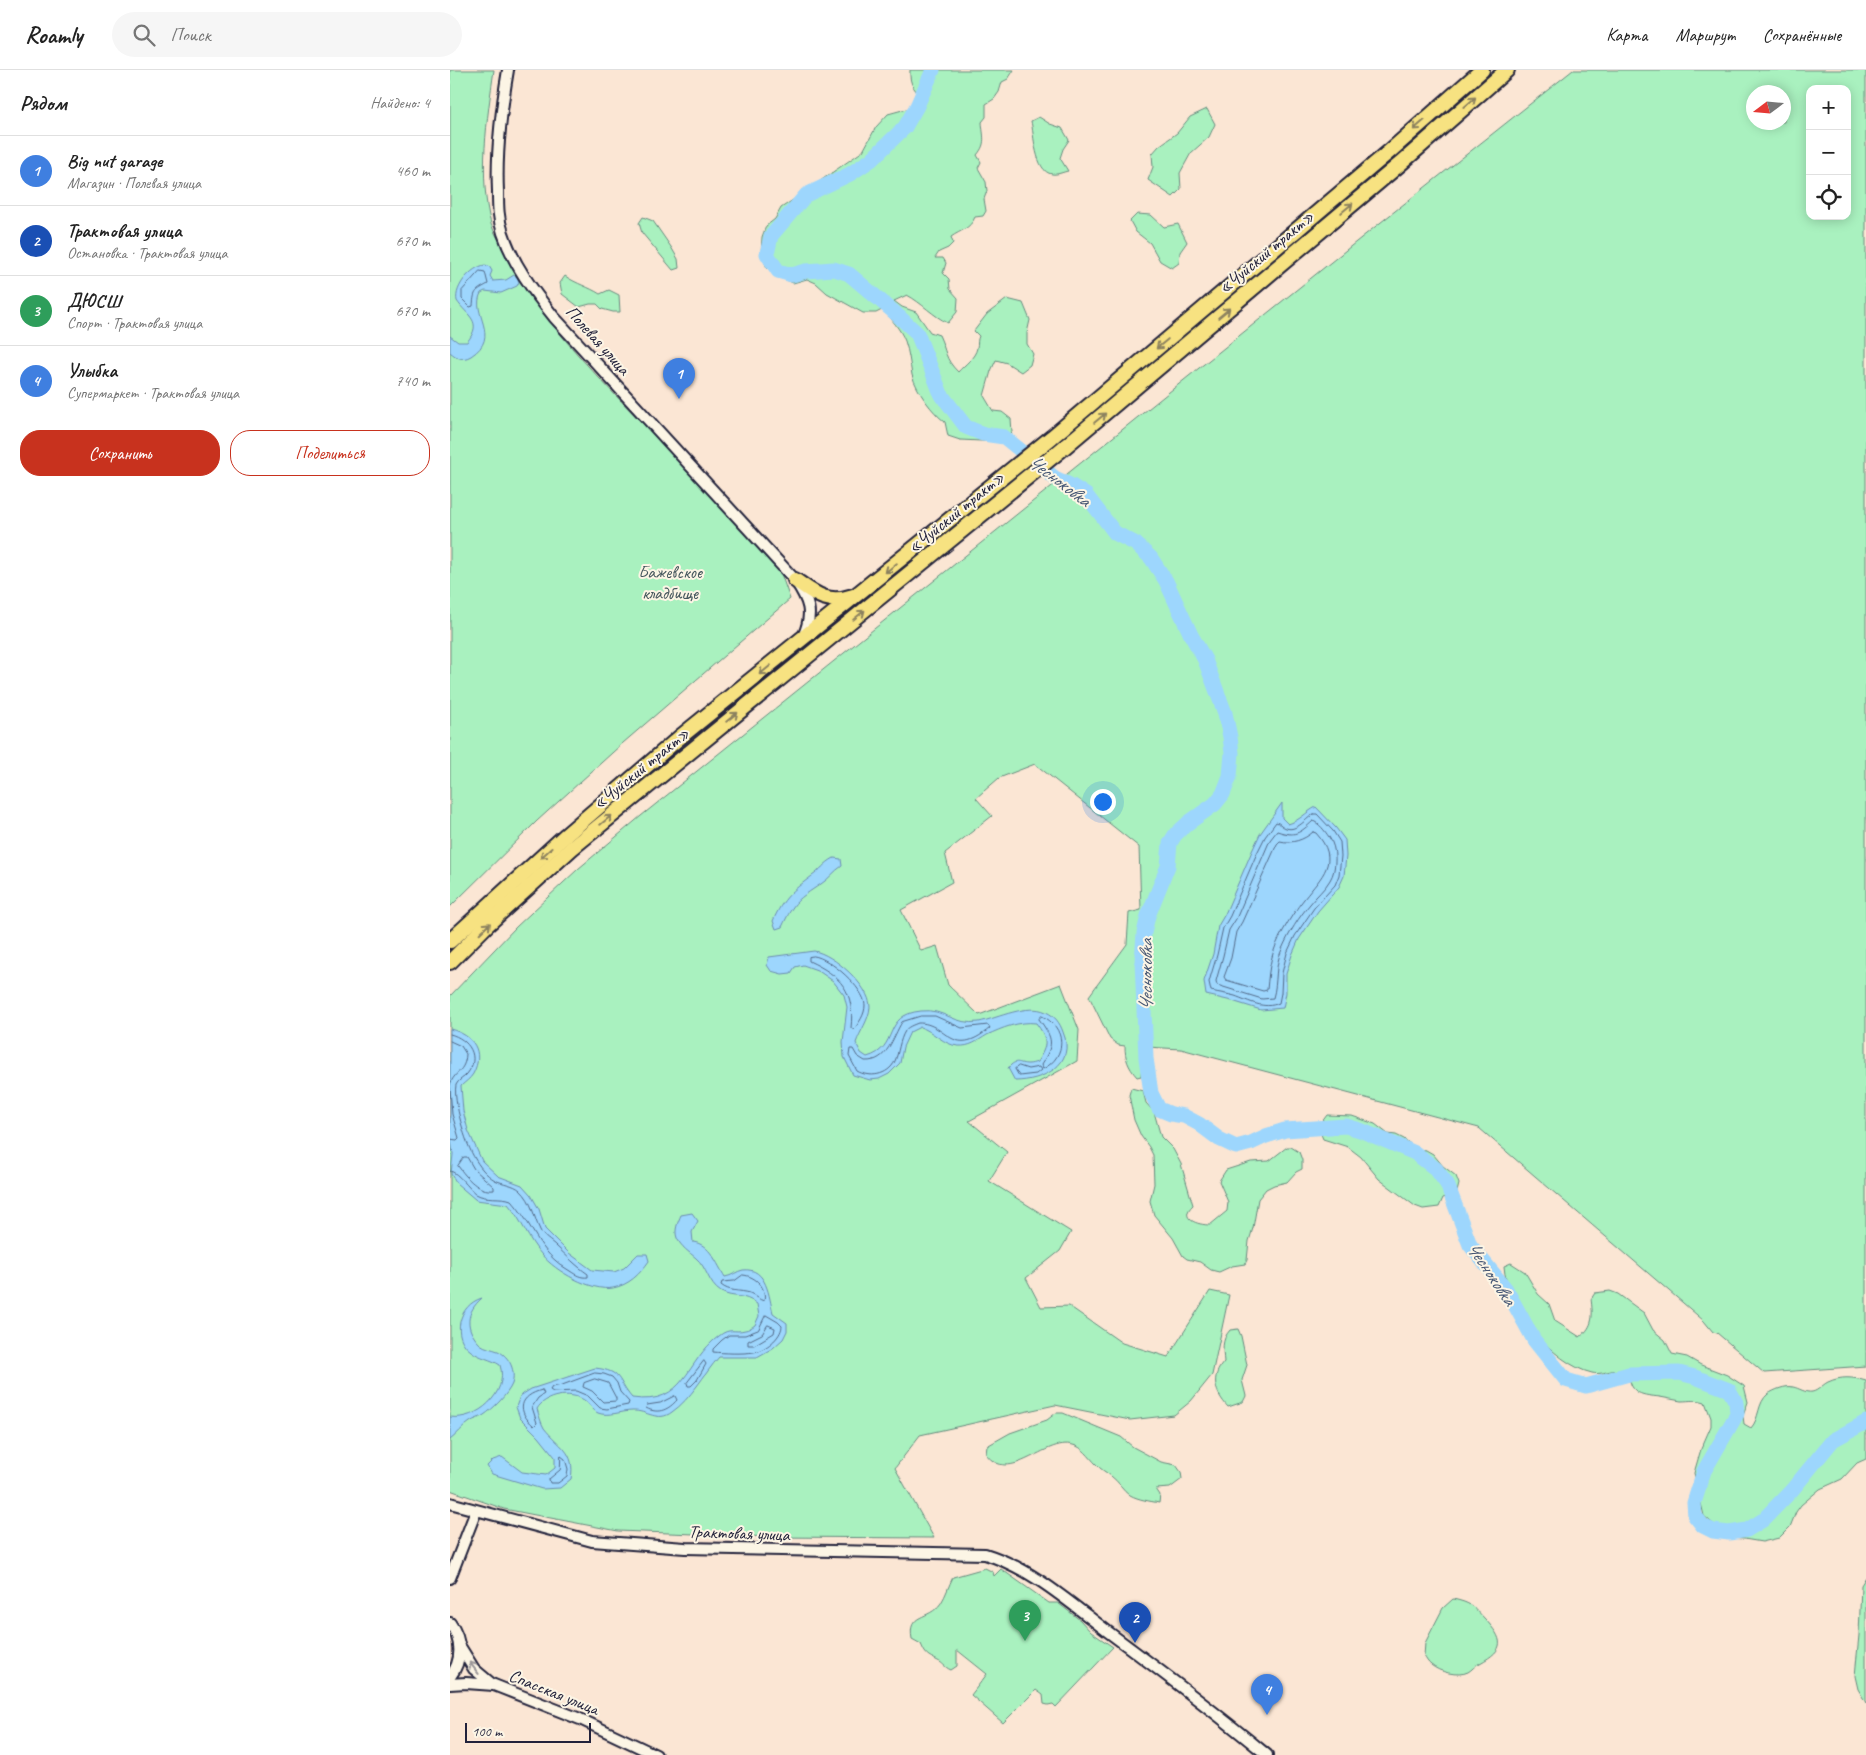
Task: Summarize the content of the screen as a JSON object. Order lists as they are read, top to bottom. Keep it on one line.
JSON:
{"streets":{"highway":["«Чуйский тракт»"],"street":["Полевая улица","Трактовая улица","Спасская улица"]},"crossings":[["«Чуйский тракт»","Полевая улица"]],"water":["Чесноковка"],"parks":["Бажевское кладбище"],"scale_bar":"100 m","north":"left","page":{"header":"Roamly","search":"Поиск","nav":["Карта","Маршрут","Сохранённые"],"heading":["Рядом","Найдено: 4"],"map_buttons":["+","−"],"list":[{"mark":"1","name":"Big nut garage","note":"Магазин · Полевая улица","value":"460 m"},{"mark":"2","name":"Трактовая улица","note":"Остановка · Трактовая улица","value":"670 m"},{"mark":"3","name":"ДЮСШ","note":"Спорт · Трактовая улица","value":"670 m"},{"mark":"4","name":"Улыбка","note":"Супермаркет · Трактовая улица","value":"740 m"}],"pins":["1","3","2","4"],"buttons":["Сохранить","Поделиться"],"scale":"100 m"}}
